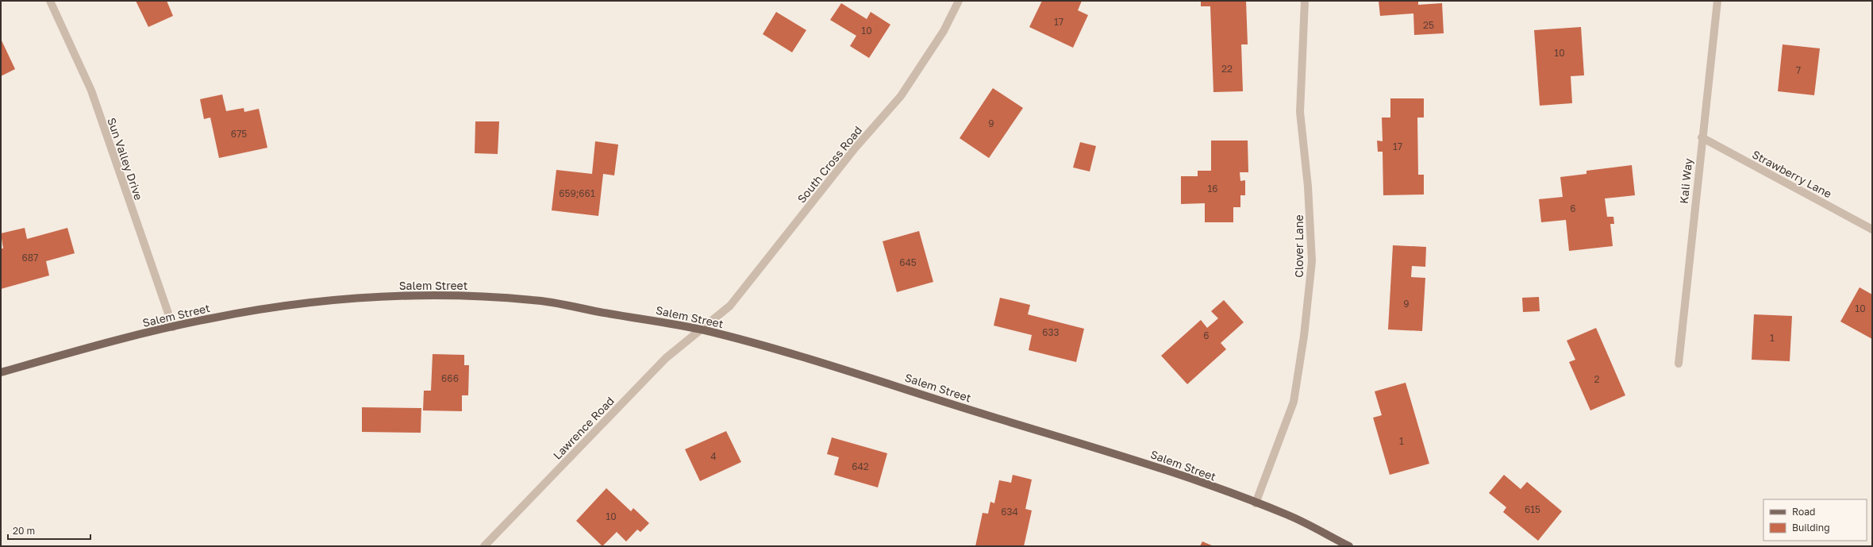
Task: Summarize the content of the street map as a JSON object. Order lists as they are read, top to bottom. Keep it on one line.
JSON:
{"streets":{"main road":["Salem Street"],"street":["Sun Valley Drive","South Cross Road","Strawberry Lane","Kali Way","Clover Lane","Lawrence Road"]},"crossings":[["Sun Valley Drive","Salem Street"],["South Cross Road","Salem Street"],["South Cross Road","Lawrence Road"],["Strawberry Lane","Kali Way"],["Clover Lane","Salem Street"],["Salem Street","Lawrence Road"]],"house_numbers":["17","25","10","10","22","7","9","675","17","16","659;661","6","687","645","9","10","633","6","1","666","2","1","4","642","615","634","10"],"legend":["Road","Building"],"scale_bar":"20 m"}
